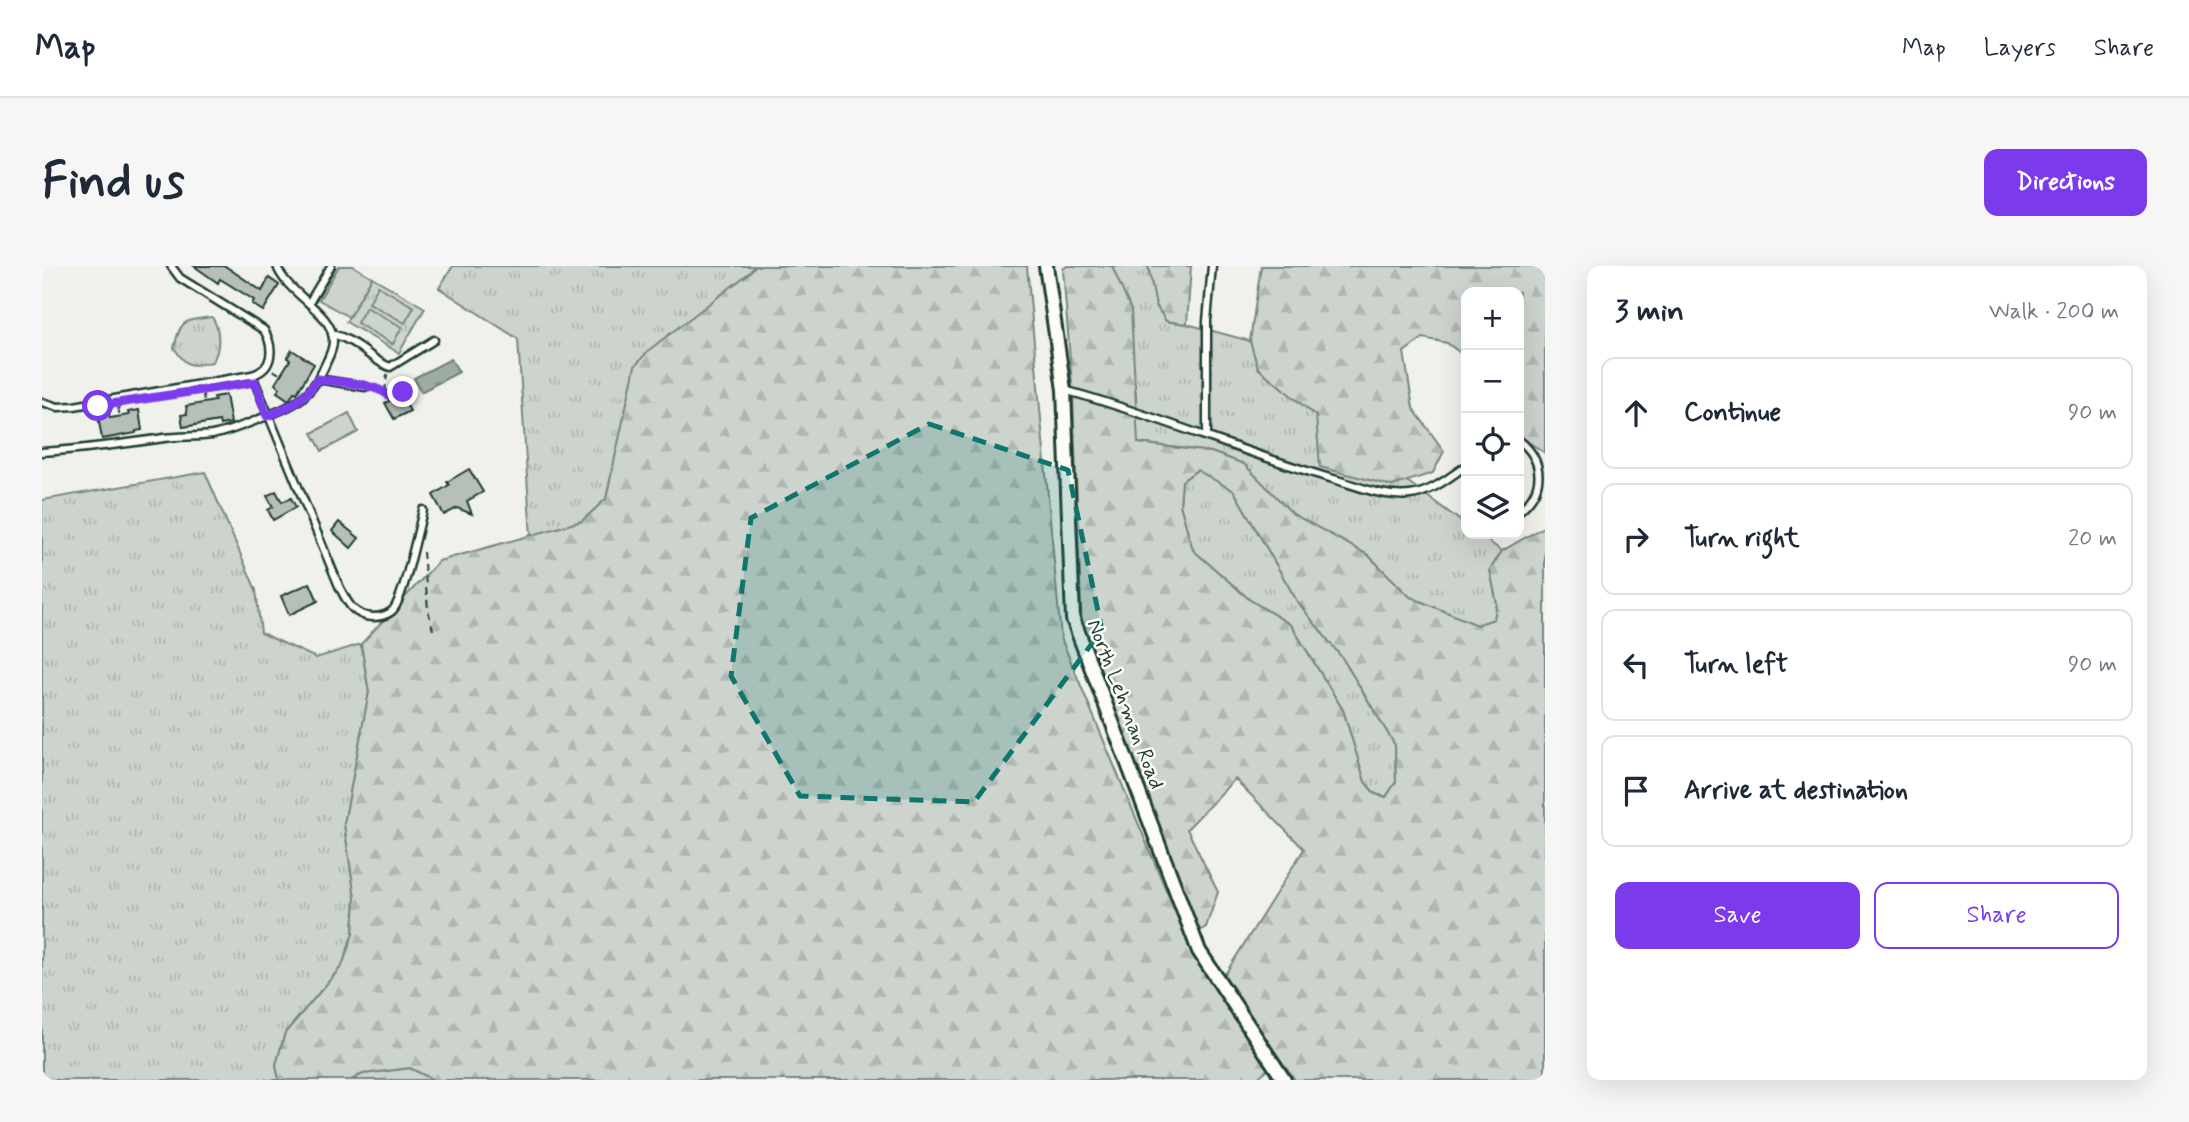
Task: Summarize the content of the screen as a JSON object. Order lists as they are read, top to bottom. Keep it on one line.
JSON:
{"streets":{"street":["North Lehman Road"]},"page":{"header":"Map","nav":["Map","Layers","Share"],"buttons":["Directions",["Save","Share"]],"title":"Find us","heading":["3 min","Walk · 200 m"],"map_buttons":["+","−"],"list":[["Continue","90 m"],["Turn right","20 m"],["Turn left","90 m"],"Arrive at destination"]}}
